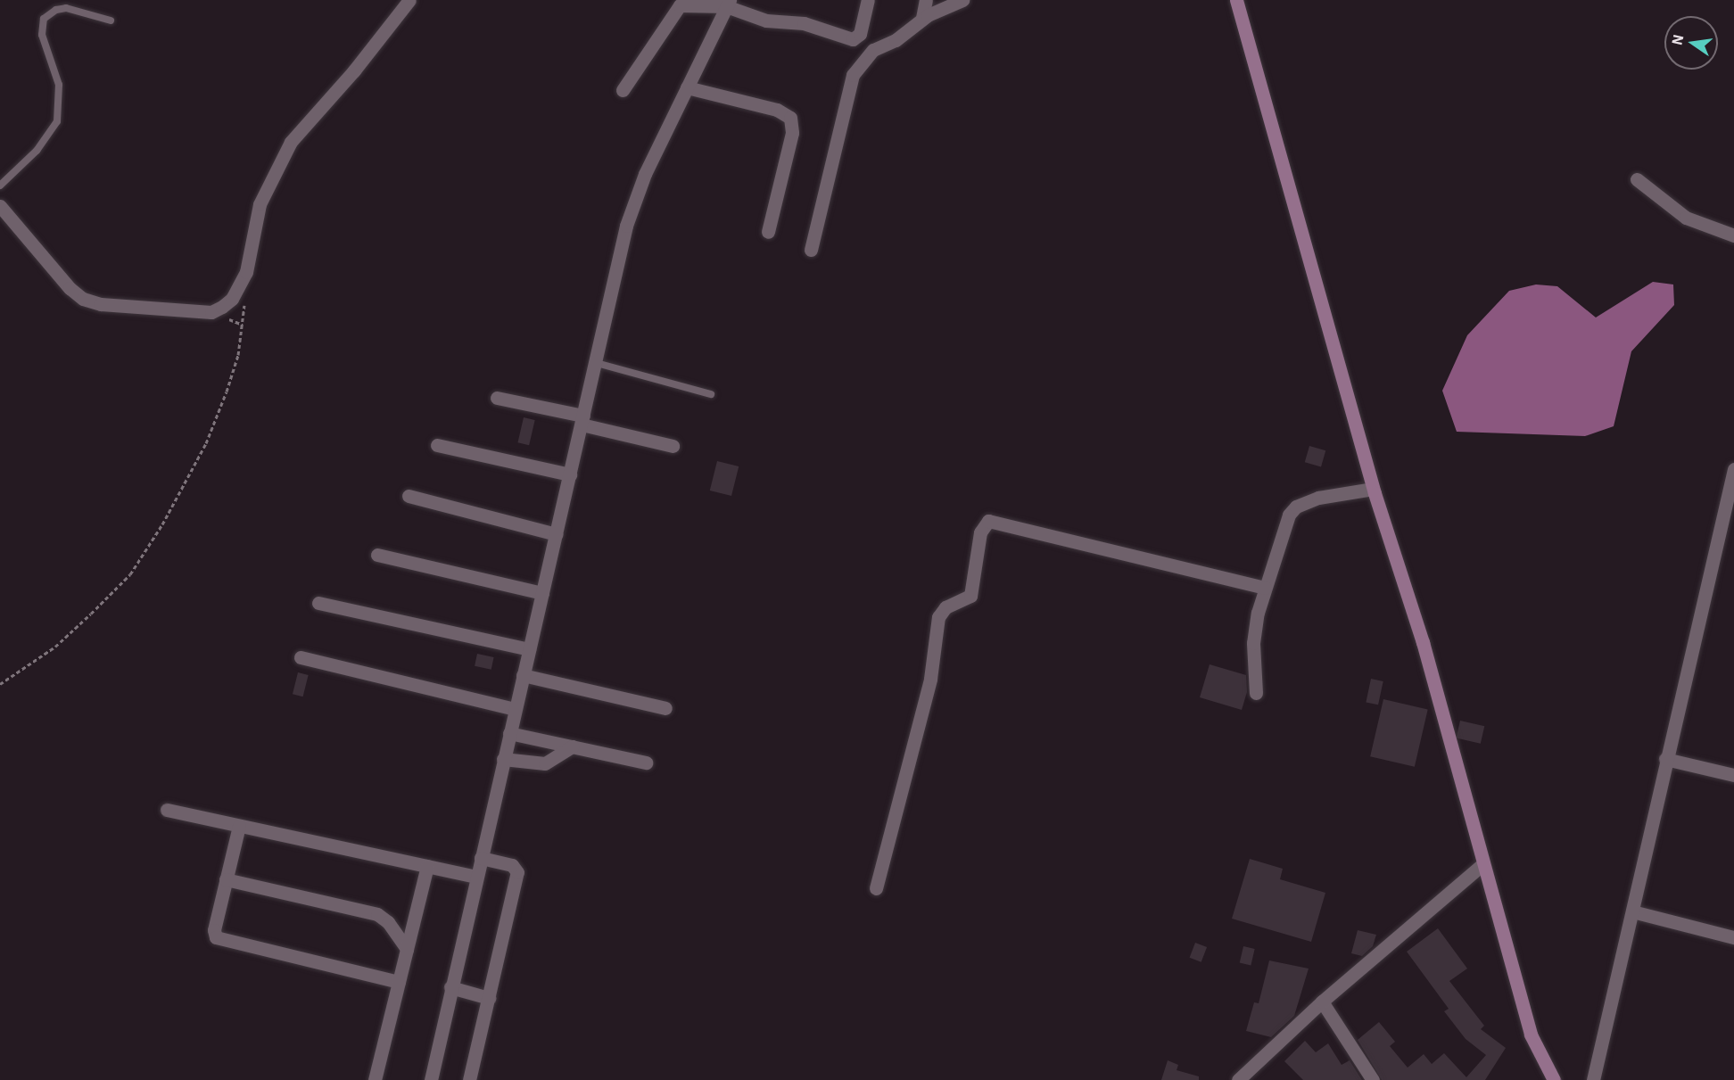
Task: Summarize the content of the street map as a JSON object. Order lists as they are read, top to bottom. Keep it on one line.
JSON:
{"north":"left"}
